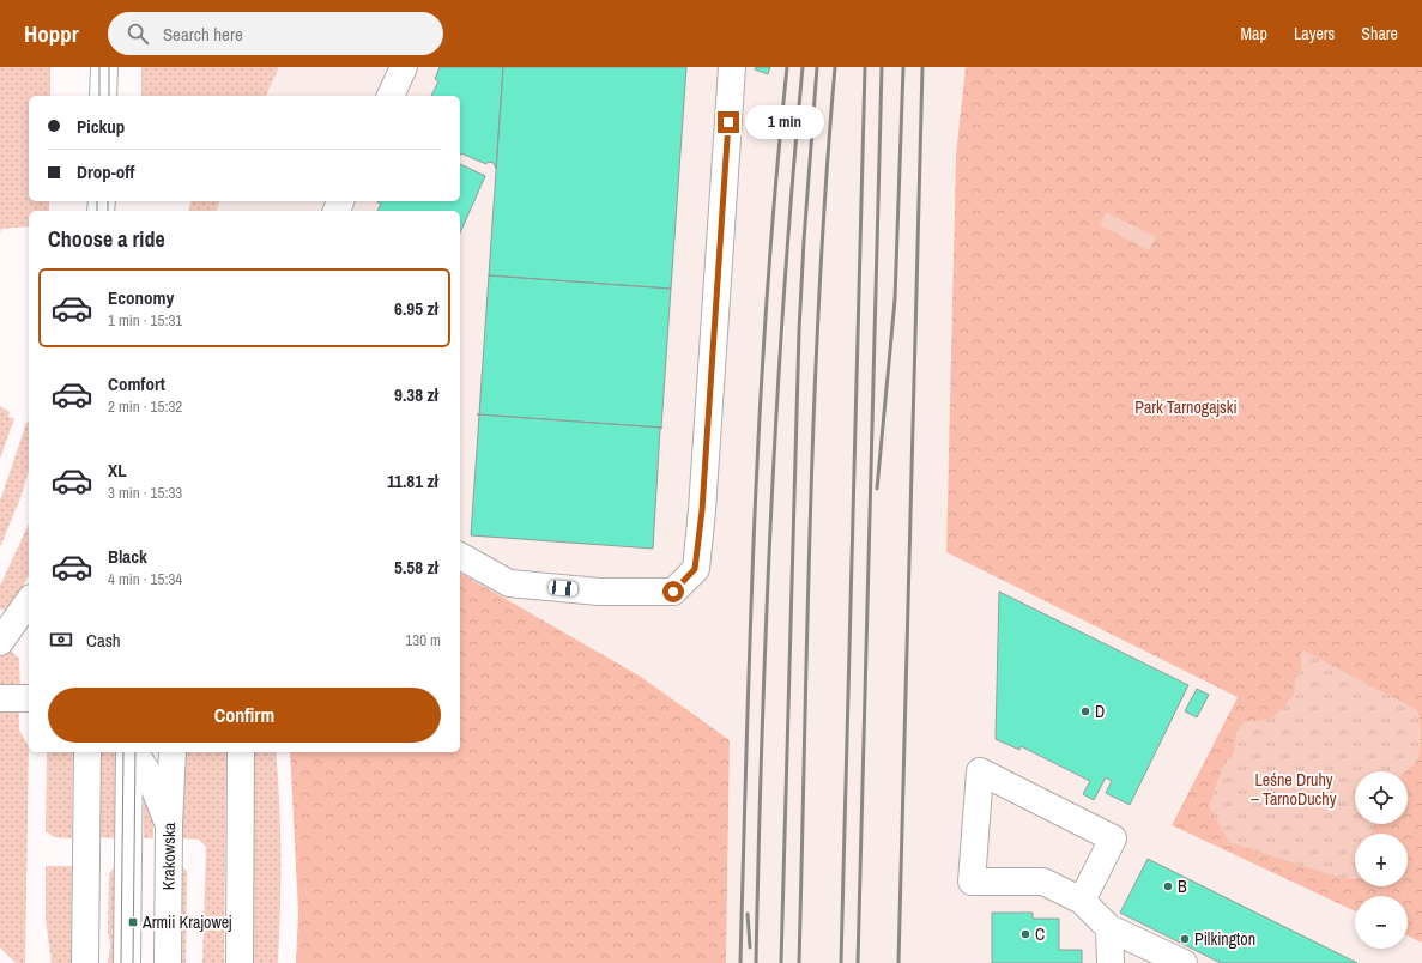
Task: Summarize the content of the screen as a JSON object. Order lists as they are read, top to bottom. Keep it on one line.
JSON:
{"streets":{"main road":["Krakowska"]},"parks":["Park Tarnogajski","Leśne Druhy – TarnoDuchy"],"places":{"other":["D","B","C","Pilkington"],"transit":["Armii Krajowej"]},"page":{"header":"Hoppr","search":"Search here","nav":["Map","Layers","Share"],"banner":["Pickup","Drop-off"],"bubble":"1 min","heading":"Choose a ride","list":[{"name":"Economy","note":"1 min · 15:31","value":"6.95 zł"},{"name":"Comfort","note":"2 min · 15:32","value":"9.38 zł"},{"name":"XL","note":"3 min · 15:33","value":"11.81 zł"},{"name":"Black","note":"4 min · 15:34","value":"5.58 zł"}],"pay":["Cash","130 m"],"buttons":"Confirm","map_buttons":["+","−"]}}
